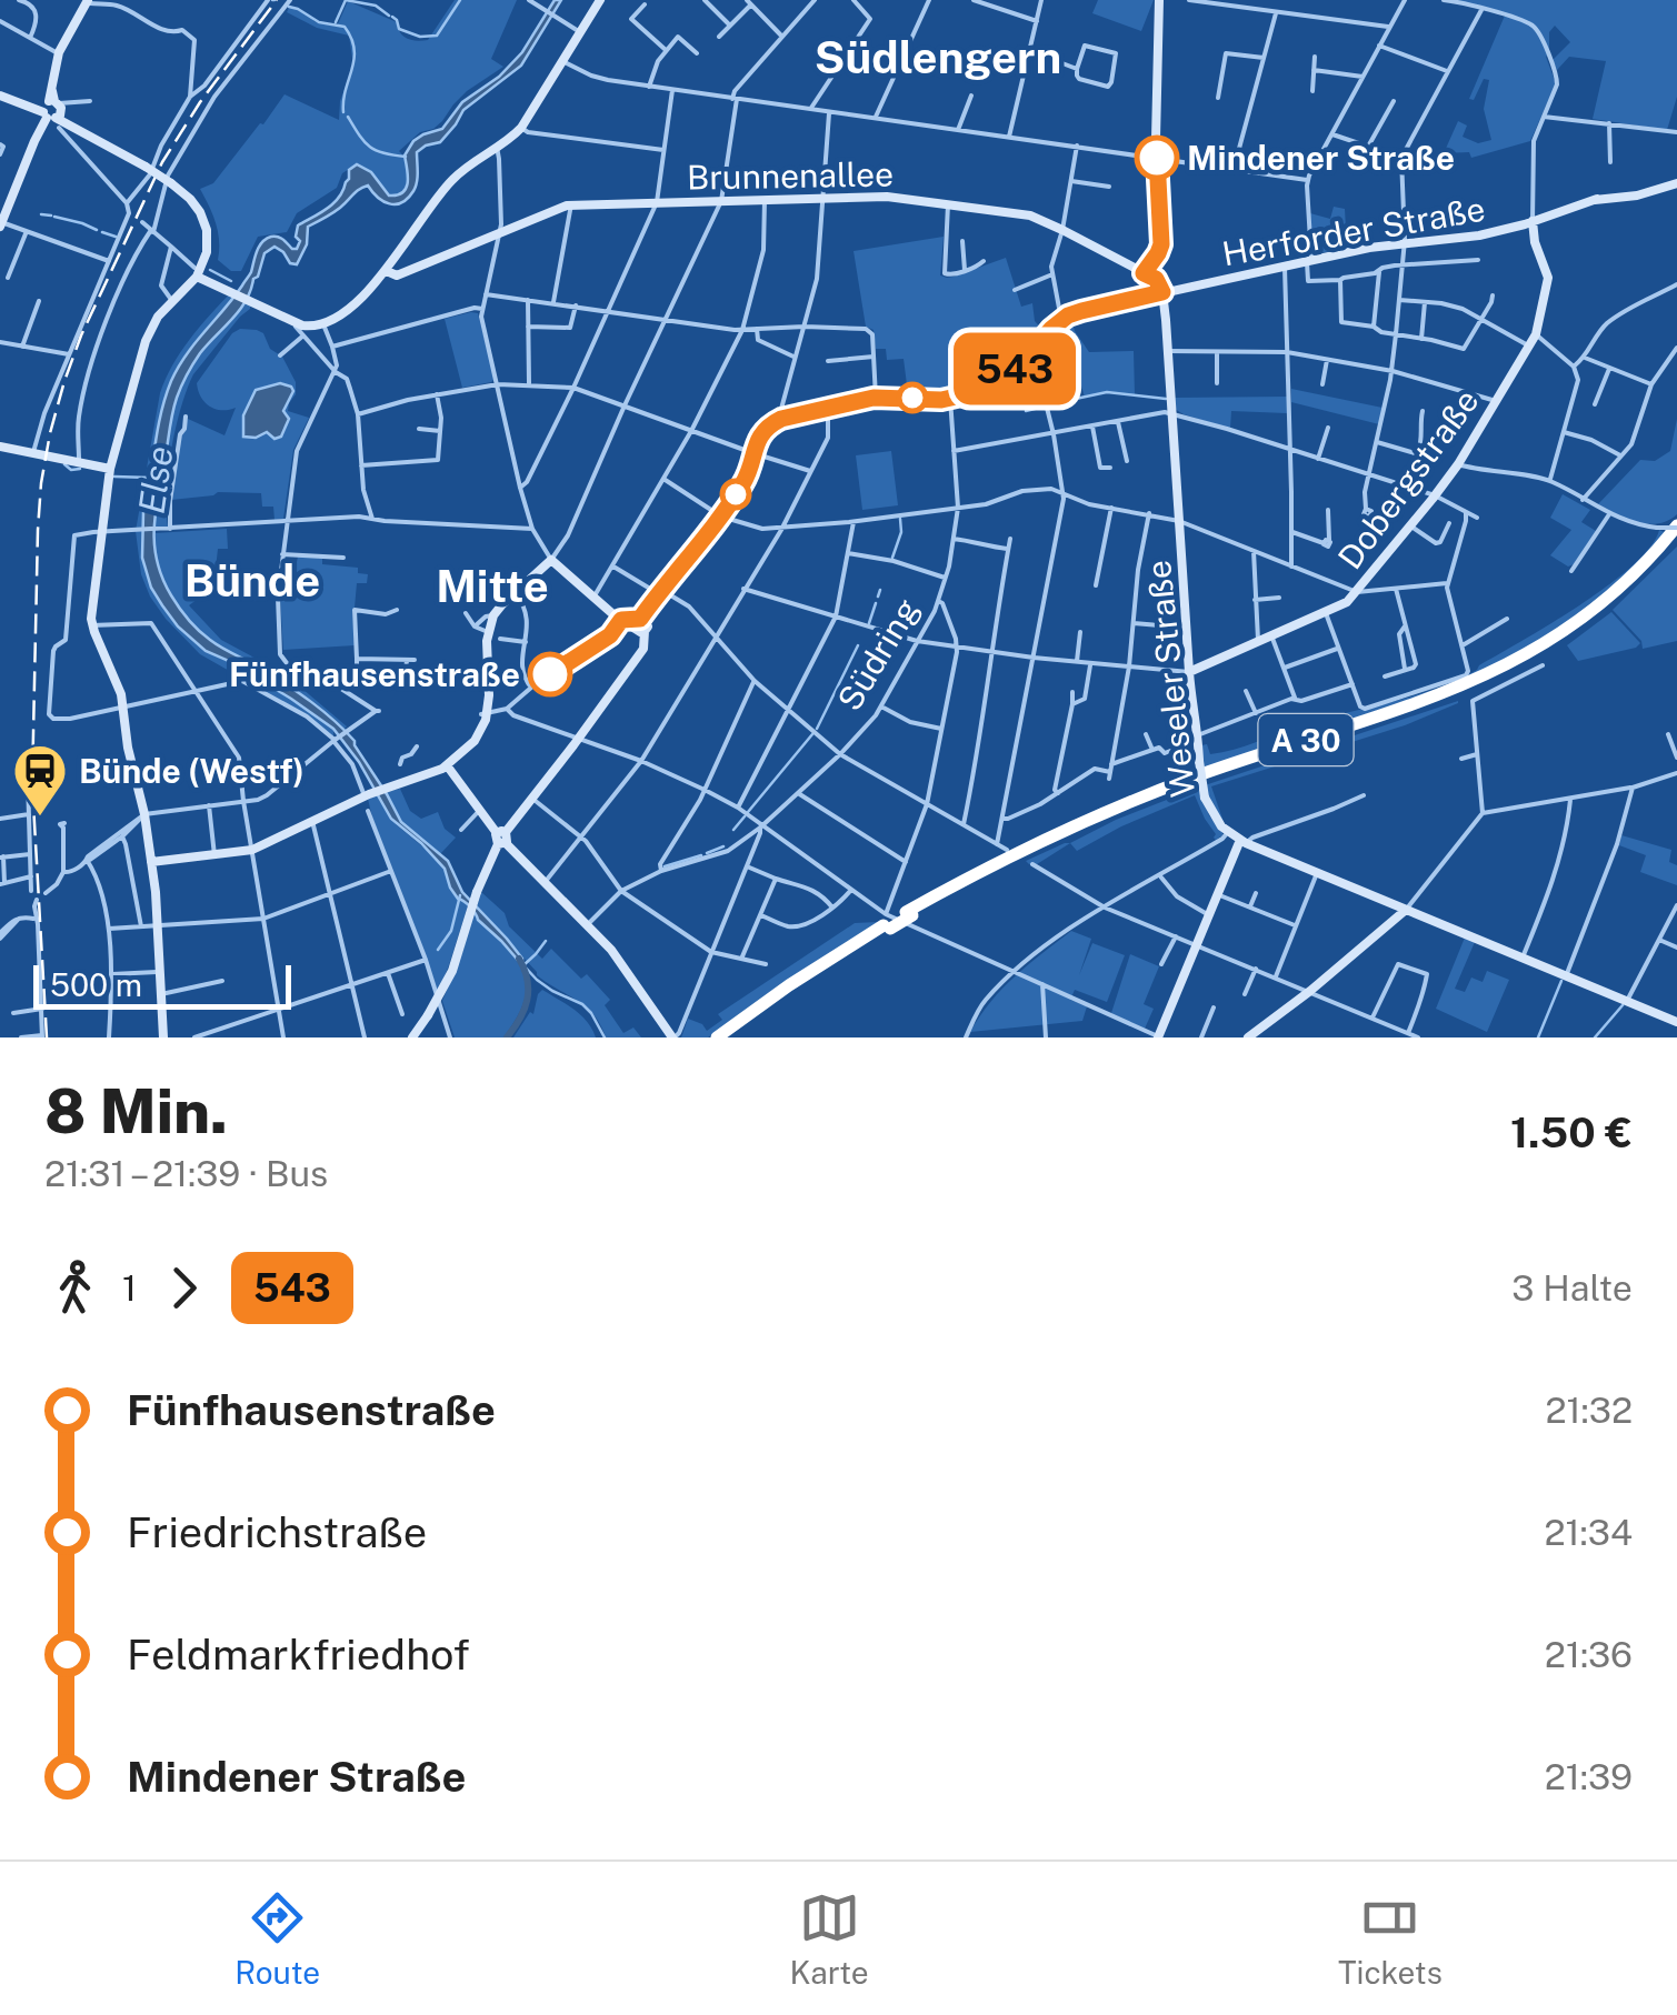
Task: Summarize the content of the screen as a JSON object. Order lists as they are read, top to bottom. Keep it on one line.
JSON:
{"streets":{"highway":["A 30"],"main road":["Brunnenallee","Herforder Straße","Dobergstraße","Weseler Straße"],"street":["Südring"]},"crossings":[["Brunnenallee","Herforder Straße"],["Brunnenallee","Weseler Straße"],["Herforder Straße","Dobergstraße"],["Herforder Straße","Weseler Straße"],["Dobergstraße","Weseler Straße"]],"districts":["Südlengern","Bünde","Mitte"],"water":["Else"],"places":{"other":["Mindener Straße","Fünfhausenstraße"],"station":["Bünde (Westf)"]},"lines":["bus line 543"],"scale_bar":"500 m","page":{"on_map":"543","scale":"500 m","heading":["8 Min.","21:31 – 21:39 · Bus","1.50 €"],"legs":["1","543","3 Halte"],"list":[{"name":"Fünfhausenstraße","value":"21:32"},{"name":"Friedrichstraße","value":"21:34"},{"name":"Feldmarkfriedhof","value":"21:36"},{"name":"Mindener Straße","value":"21:39"}],"tabs":["Route","Karte","Tickets"]}}
